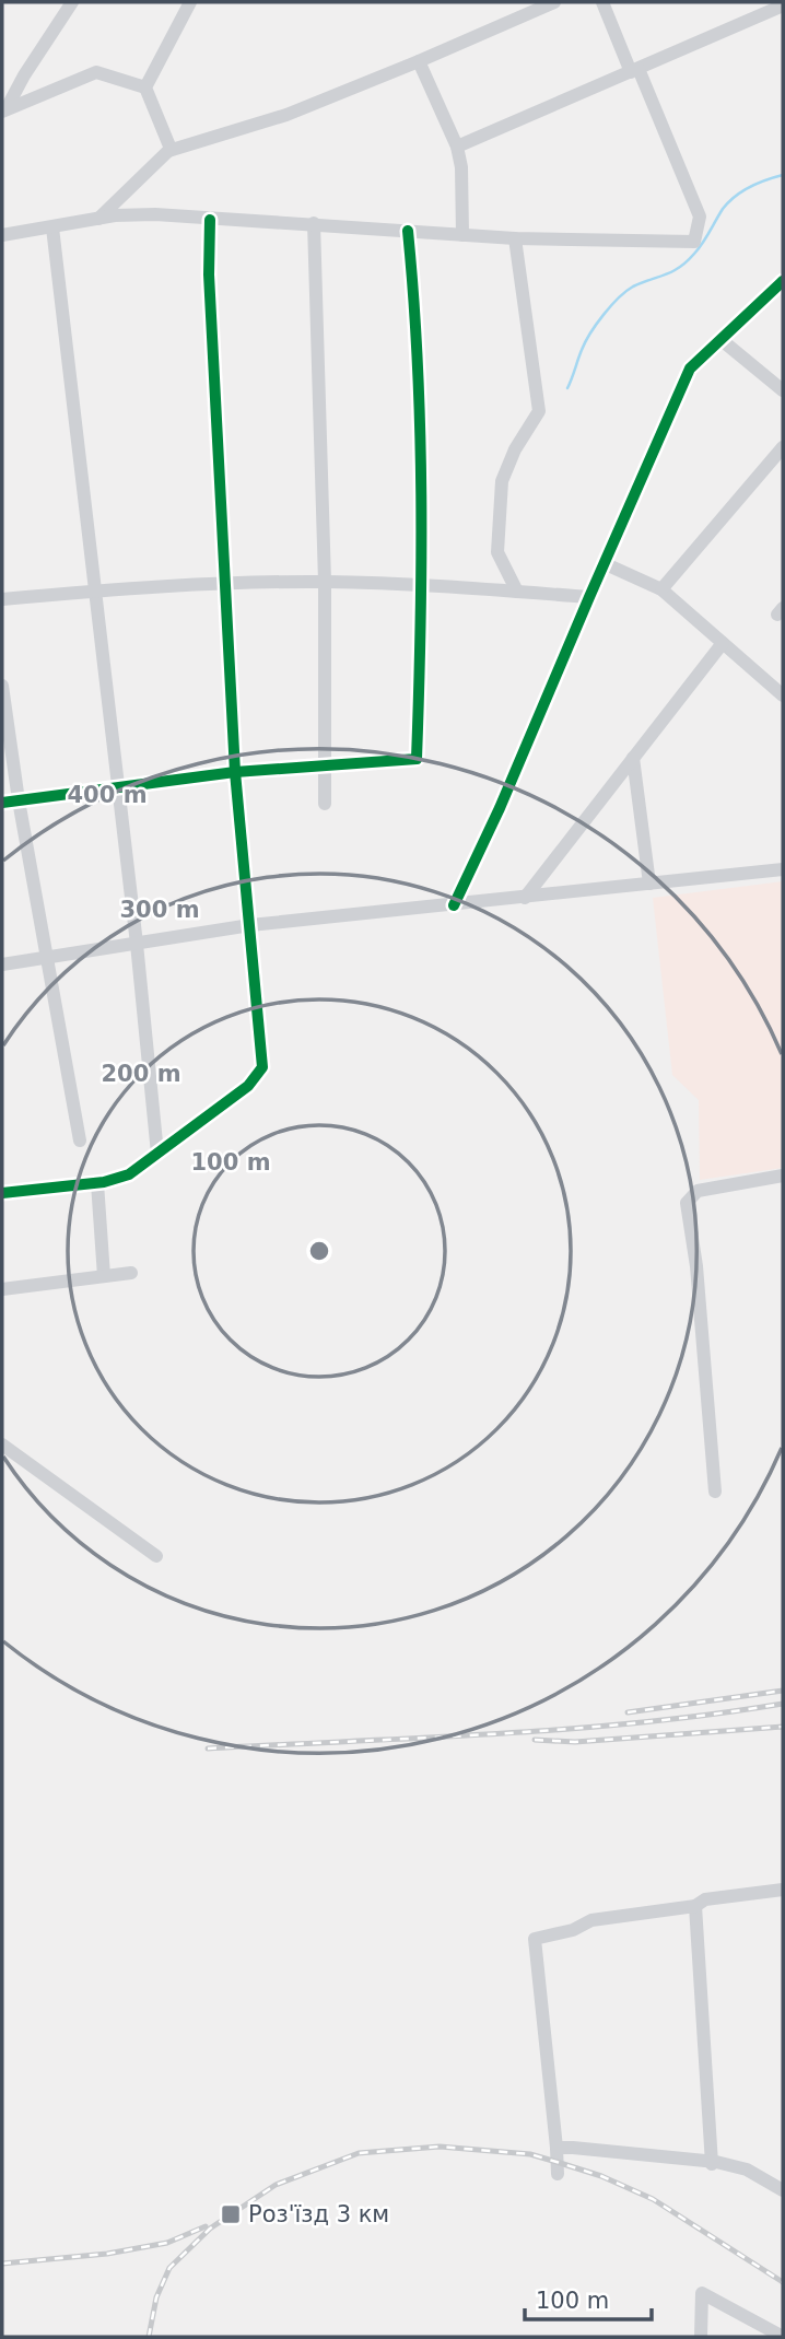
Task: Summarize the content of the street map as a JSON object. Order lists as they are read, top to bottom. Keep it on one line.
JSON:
{"places":{"transit":["Роз'їзд 3 км"]},"scale_bar":"100 m","rings":["400 m","300 m","200 m","100 m"]}
